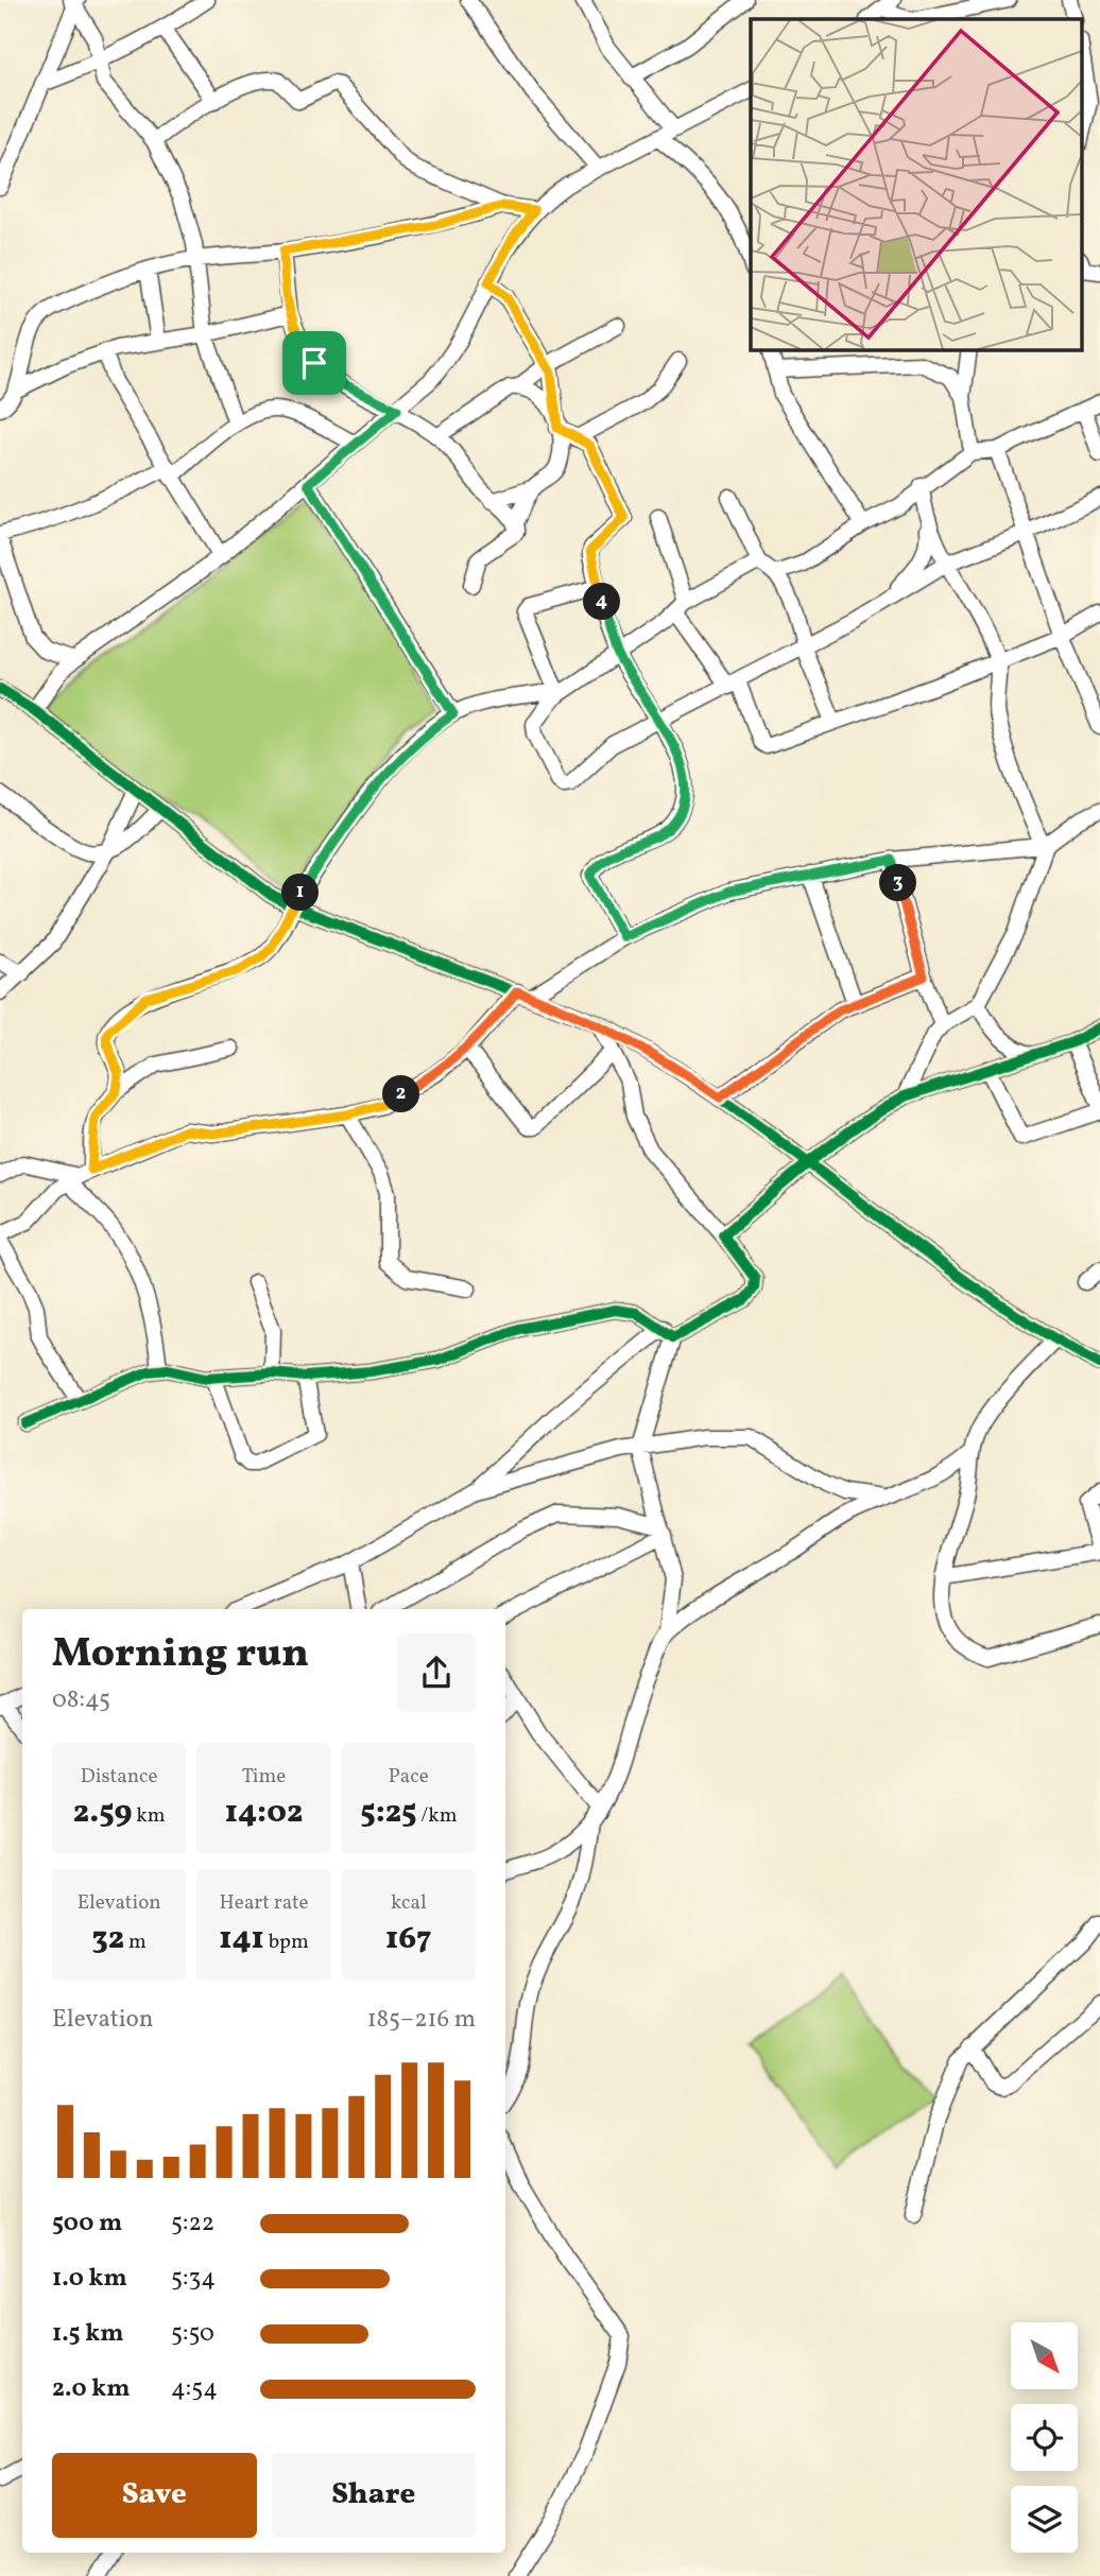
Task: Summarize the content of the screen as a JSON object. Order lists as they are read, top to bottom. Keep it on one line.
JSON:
{"north":"bottom right","page":{"pins":["4","3","1","2"],"heading":["Morning run","08:45"],"stats":[["Distance","2.59 km"],["Time","14:02"],["Pace","5:25 /km"],["Elevation","32 m"],["Heart rate","141 bpm"],["kcal","167"]],"chart":["Elevation","185–216 m"],"list":[{"name":"500 m","note":"5:22"},{"name":"1.0 km","note":"5:34"},{"name":"1.5 km","note":"5:50"},{"name":"2.0 km","note":"4:54"}],"buttons":["Save","Share"]}}
